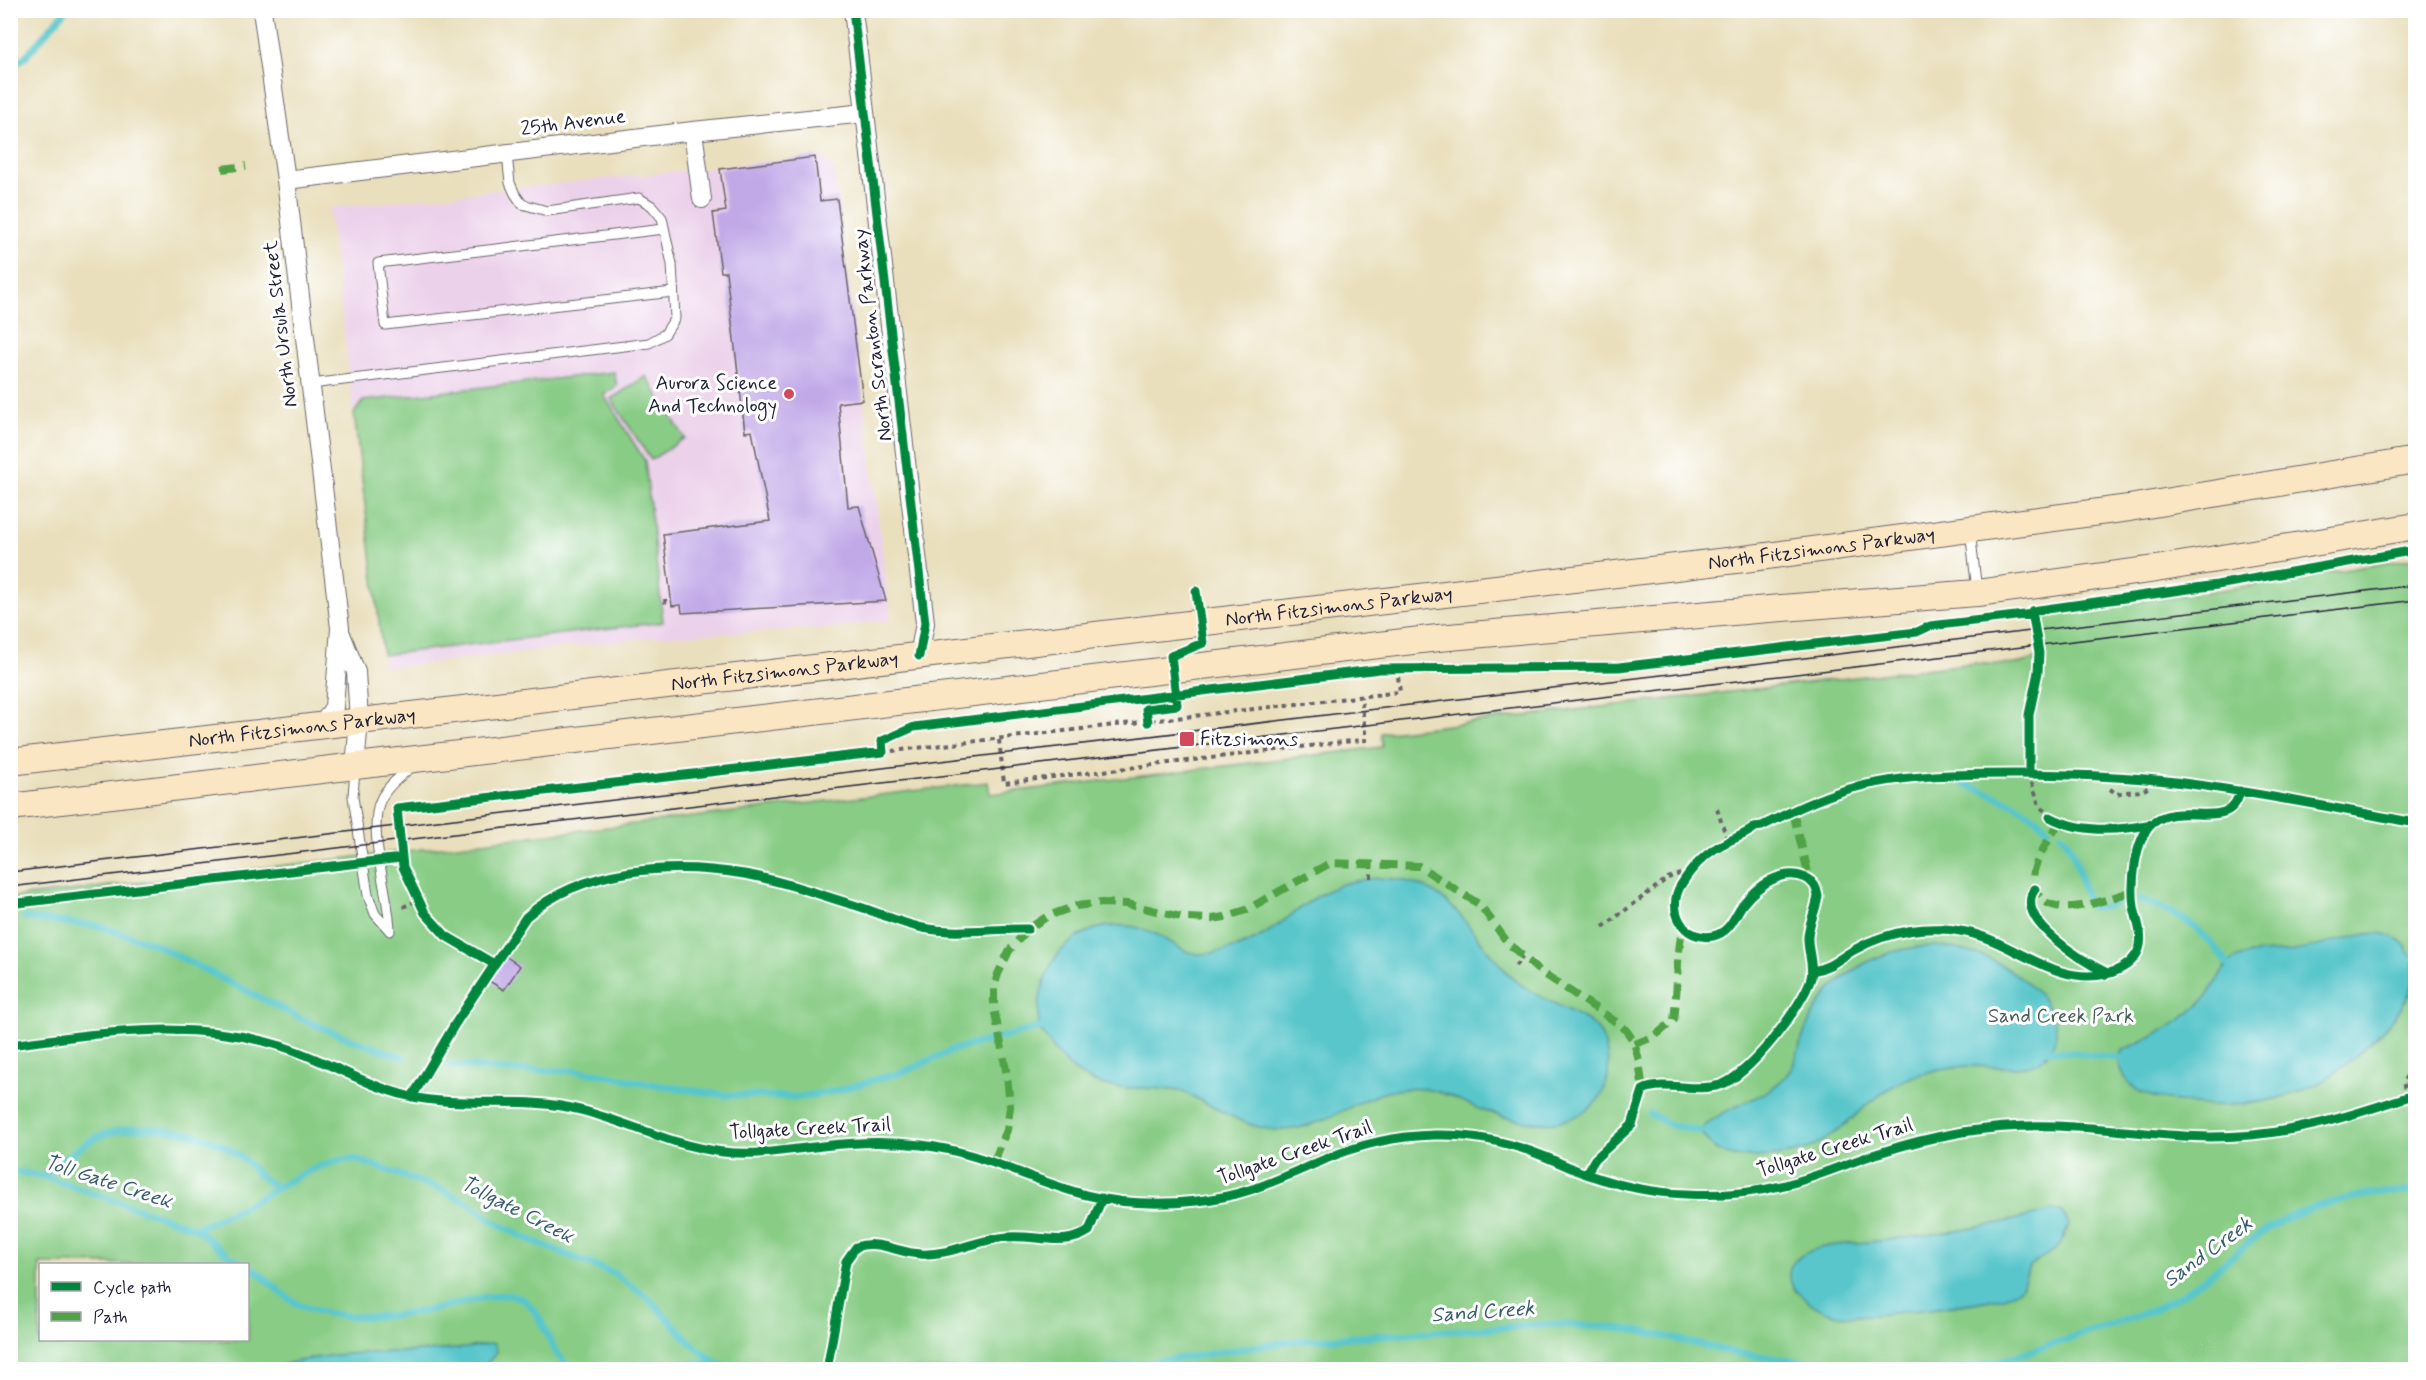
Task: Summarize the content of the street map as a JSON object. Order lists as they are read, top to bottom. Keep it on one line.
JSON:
{"streets":{"main road":["North Fitzsimons Parkway"],"street":["25th Avenue","North Ursula Street","North Scranton Parkway"],"cycle path":["Tollgate Creek Trail"]},"crossings":[["25th Avenue","North Ursula Street"],["25th Avenue","North Scranton Parkway"],["North Ursula Street","North Fitzsimons Parkway"],["North Scranton Parkway","North Fitzsimons Parkway"]],"water":["Toll Gate Creek","Tollgate Creek","Sand Creek"],"parks":["Sand Creek Park"],"places":{"other":["Aurora Science And Technology"],"transit":["Fitzsimons"]},"legend":["Cycle path","Path"]}
